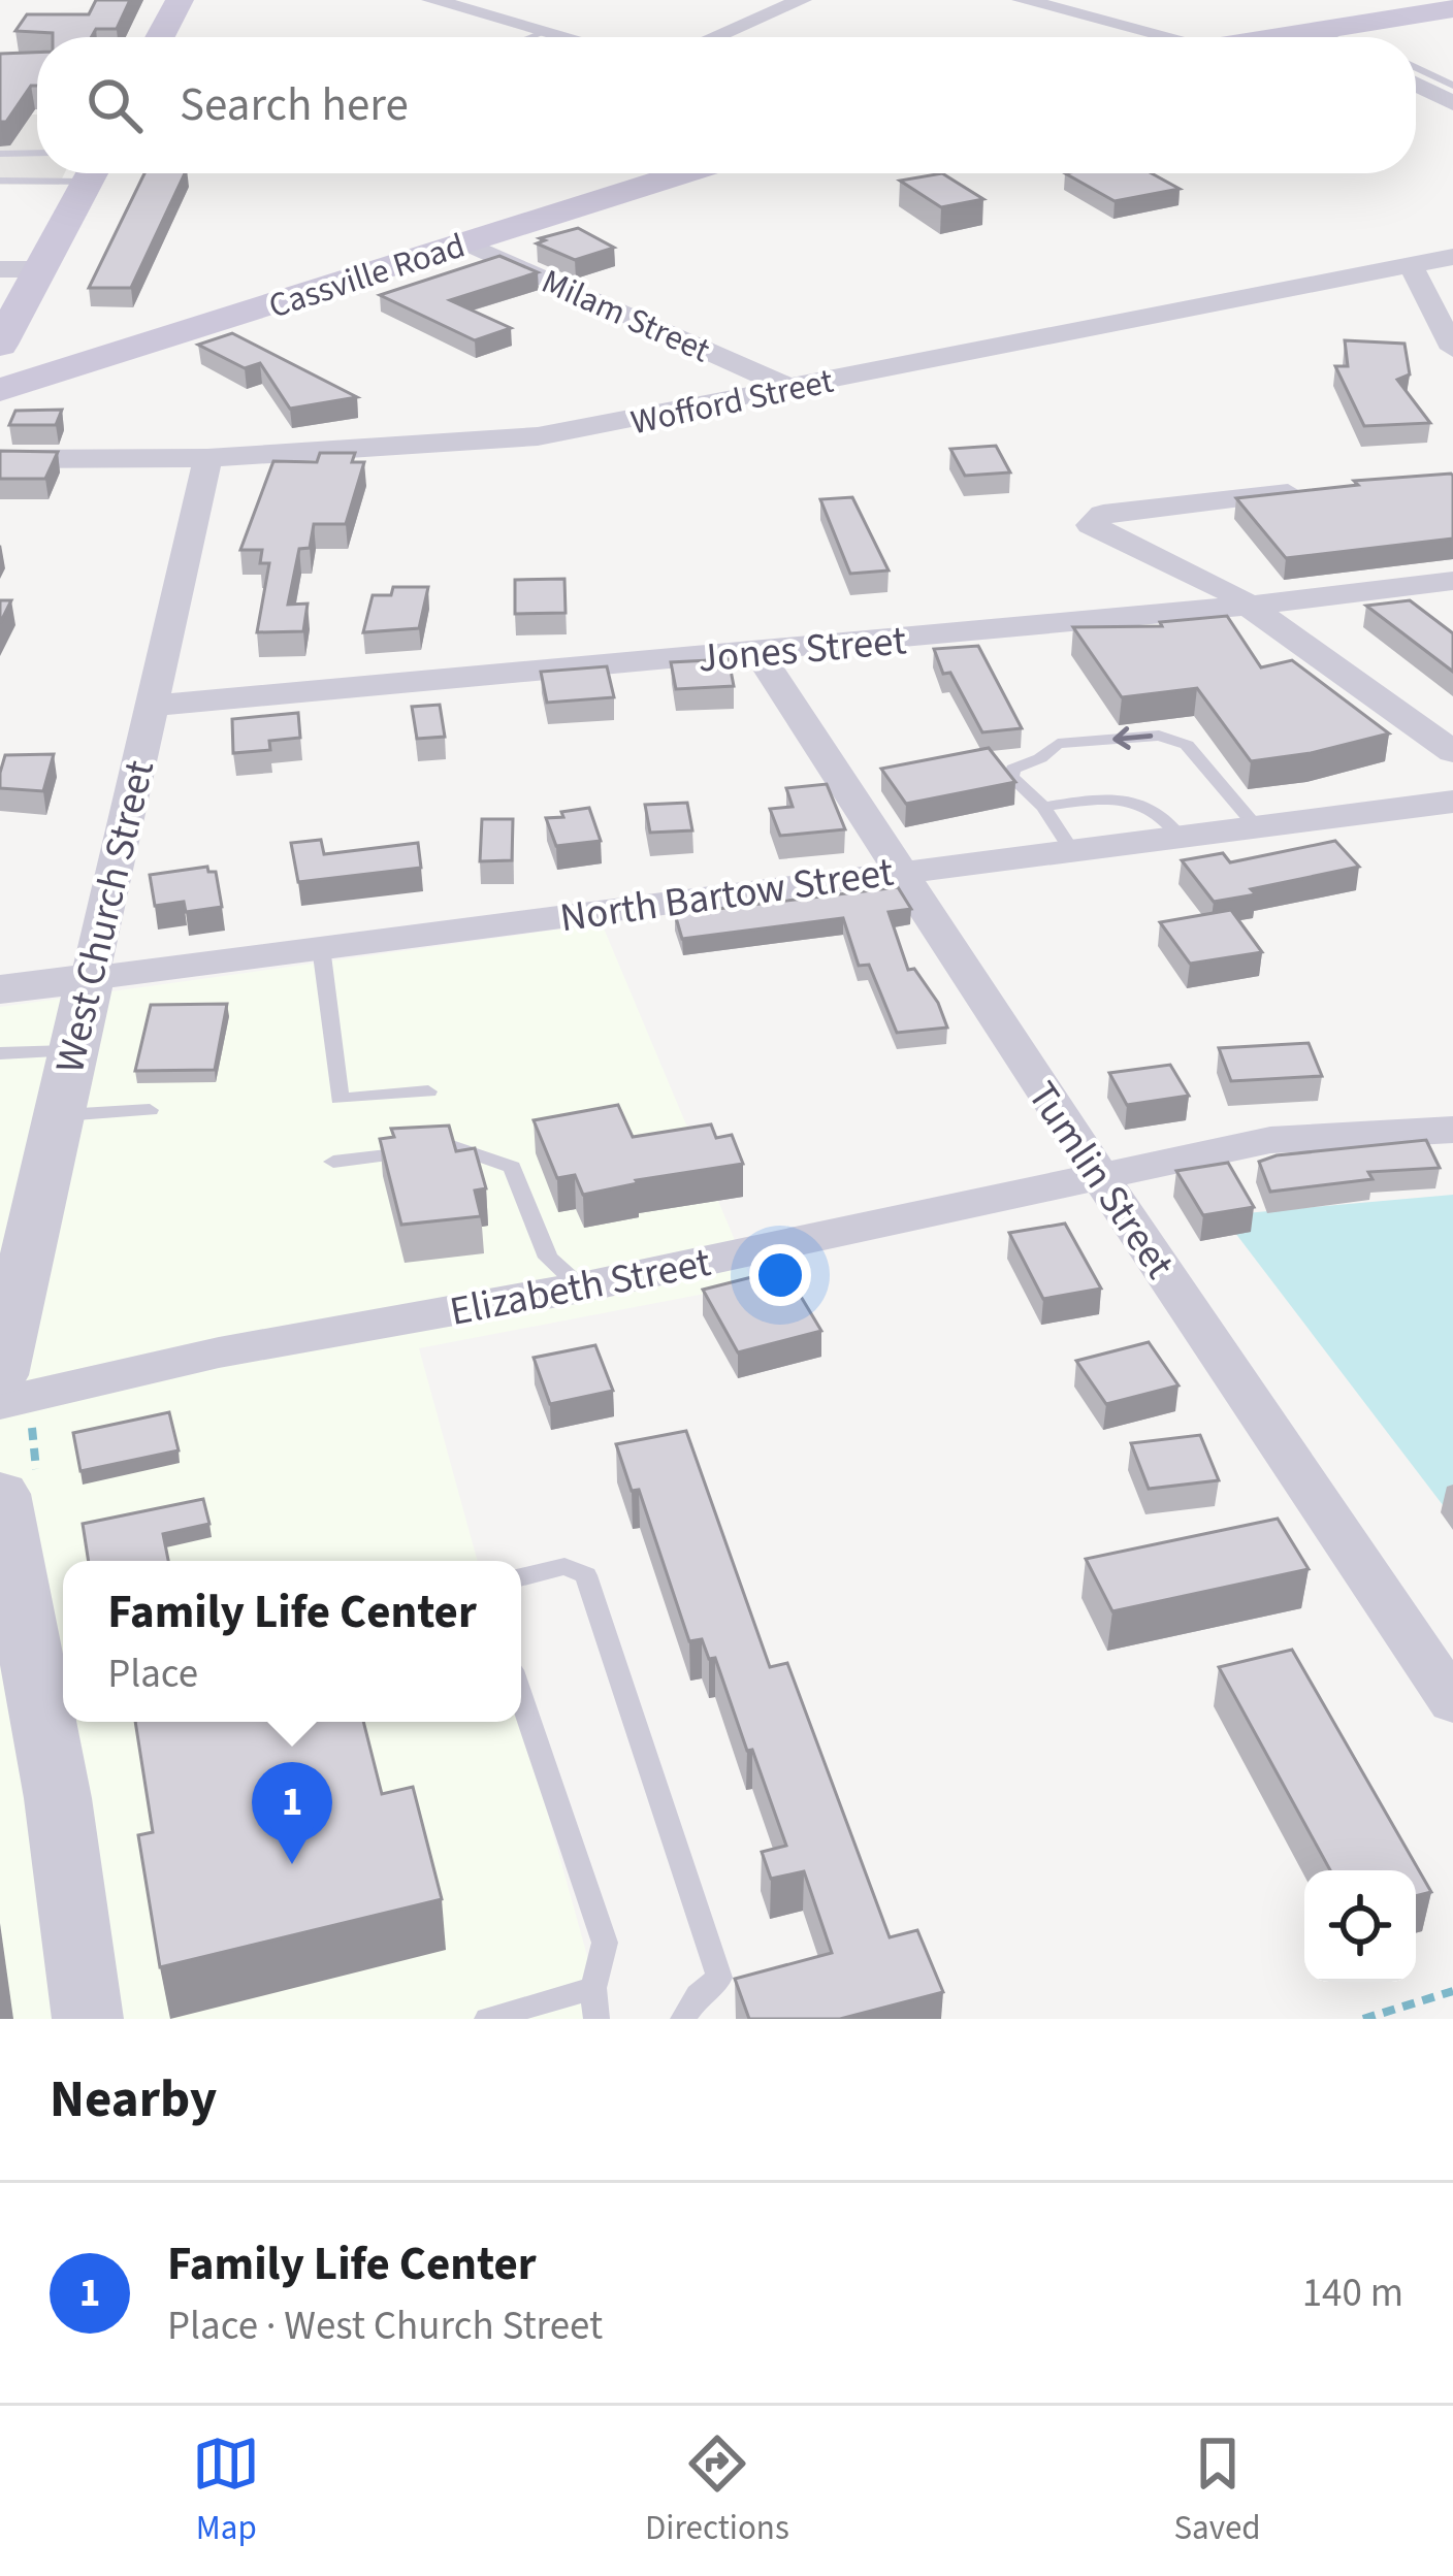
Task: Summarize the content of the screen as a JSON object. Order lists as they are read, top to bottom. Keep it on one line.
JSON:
{"streets":{"main road":["Cassville Road"],"street":["Milam Street","Wofford Street","Jones Street","North Bartow Street","West Church Street","Tumlin Street","Elizabeth Street"]},"crossings":[["Cassville Road","Milam Street"],["Milam Street","Wofford Street"],["Wofford Street","West Church Street"],["Jones Street","West Church Street"],["Jones Street","Tumlin Street"],["North Bartow Street","West Church Street"],["North Bartow Street","Tumlin Street"],["Tumlin Street","Elizabeth Street"]],"page":{"search":"Search here","popup":["Family Life Center","Place"],"pins":"1","heading":"Nearby","list":[{"mark":"1","name":"Family Life Center","note":"Place · West Church Street","value":"140 m"}],"nav":["Map","Directions","Saved"]}}
